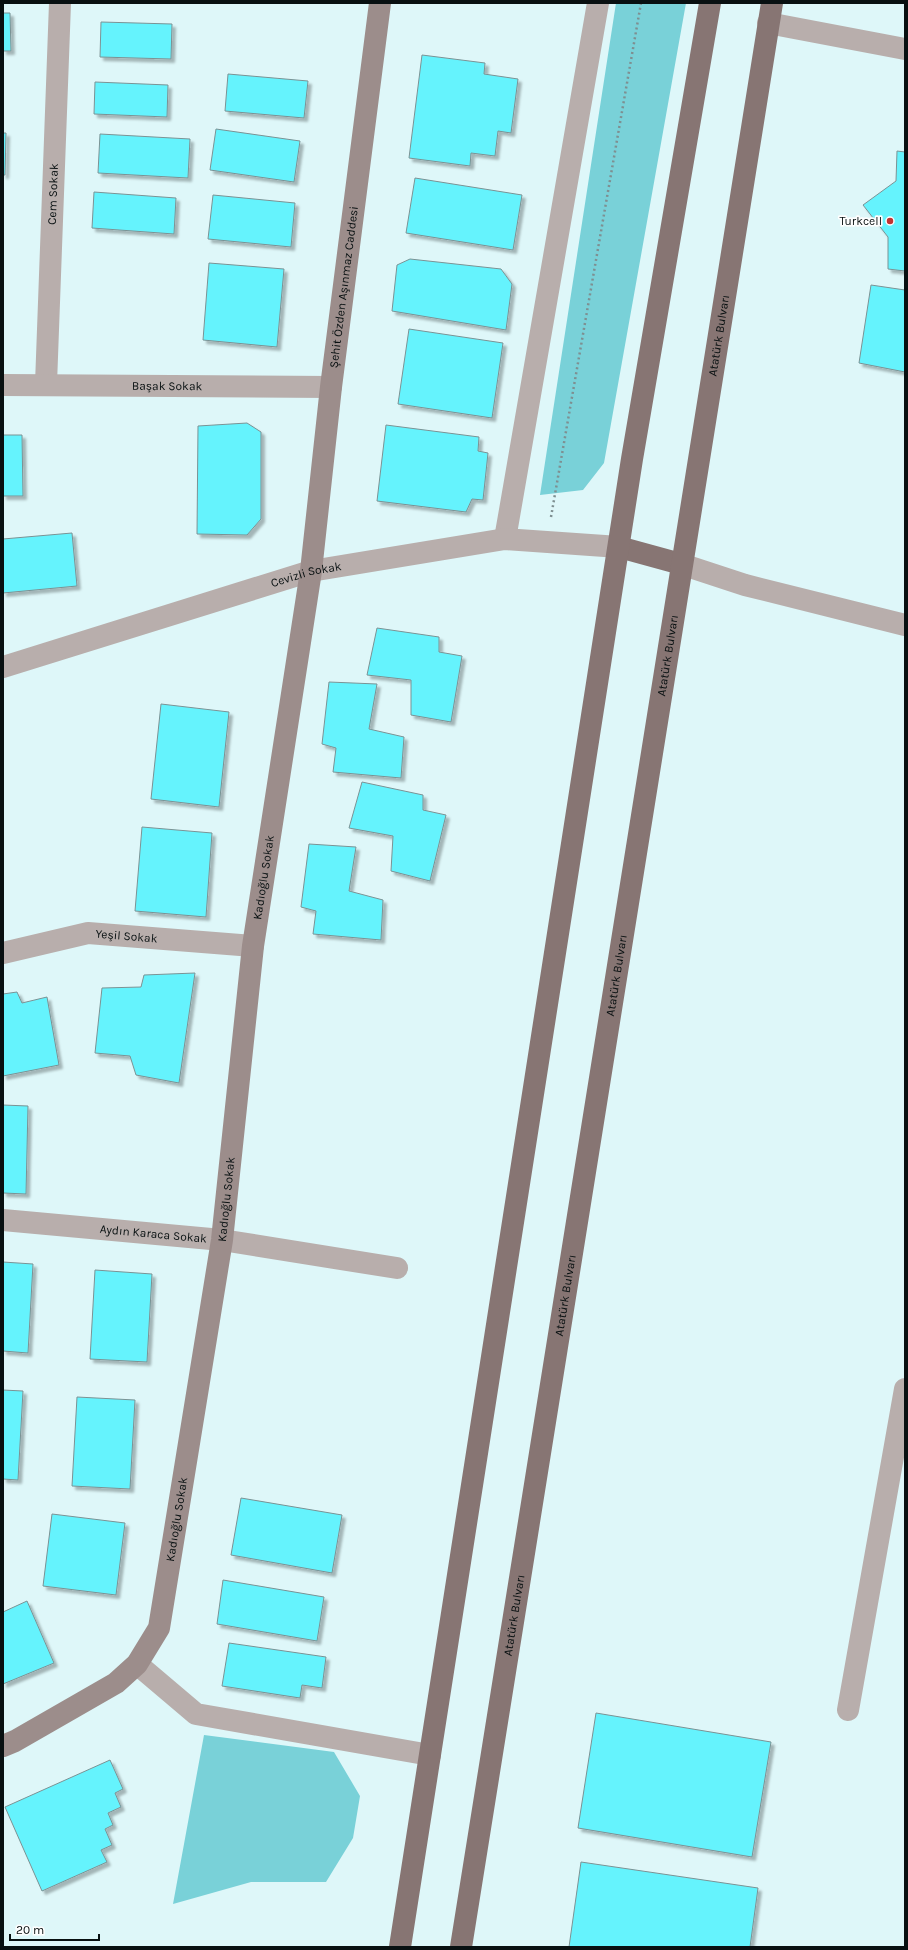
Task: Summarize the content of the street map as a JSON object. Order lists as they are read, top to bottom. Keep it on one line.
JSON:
{"streets":{"main road":["Atatürk Bulvarı"],"street":["Cem Sokak","Şehit Özden Aşınmaz Caddesi","Başak Sokak","Cevizli Sokak","Kadıoğlu Sokak","Yeşil Sokak","Aydın Karaca Sokak"]},"crossings":[["Cem Sokak","Başak Sokak"],["Şehit Özden Aşınmaz Caddesi","Başak Sokak"],["Şehit Özden Aşınmaz Caddesi","Cevizli Sokak"],["Şehit Özden Aşınmaz Caddesi","Kadıoğlu Sokak"],["Cevizli Sokak","Kadıoğlu Sokak"],["Kadıoğlu Sokak","Yeşil Sokak"],["Kadıoğlu Sokak","Aydın Karaca Sokak"]],"places":["Turkcell"],"scale_bar":"20 m"}
